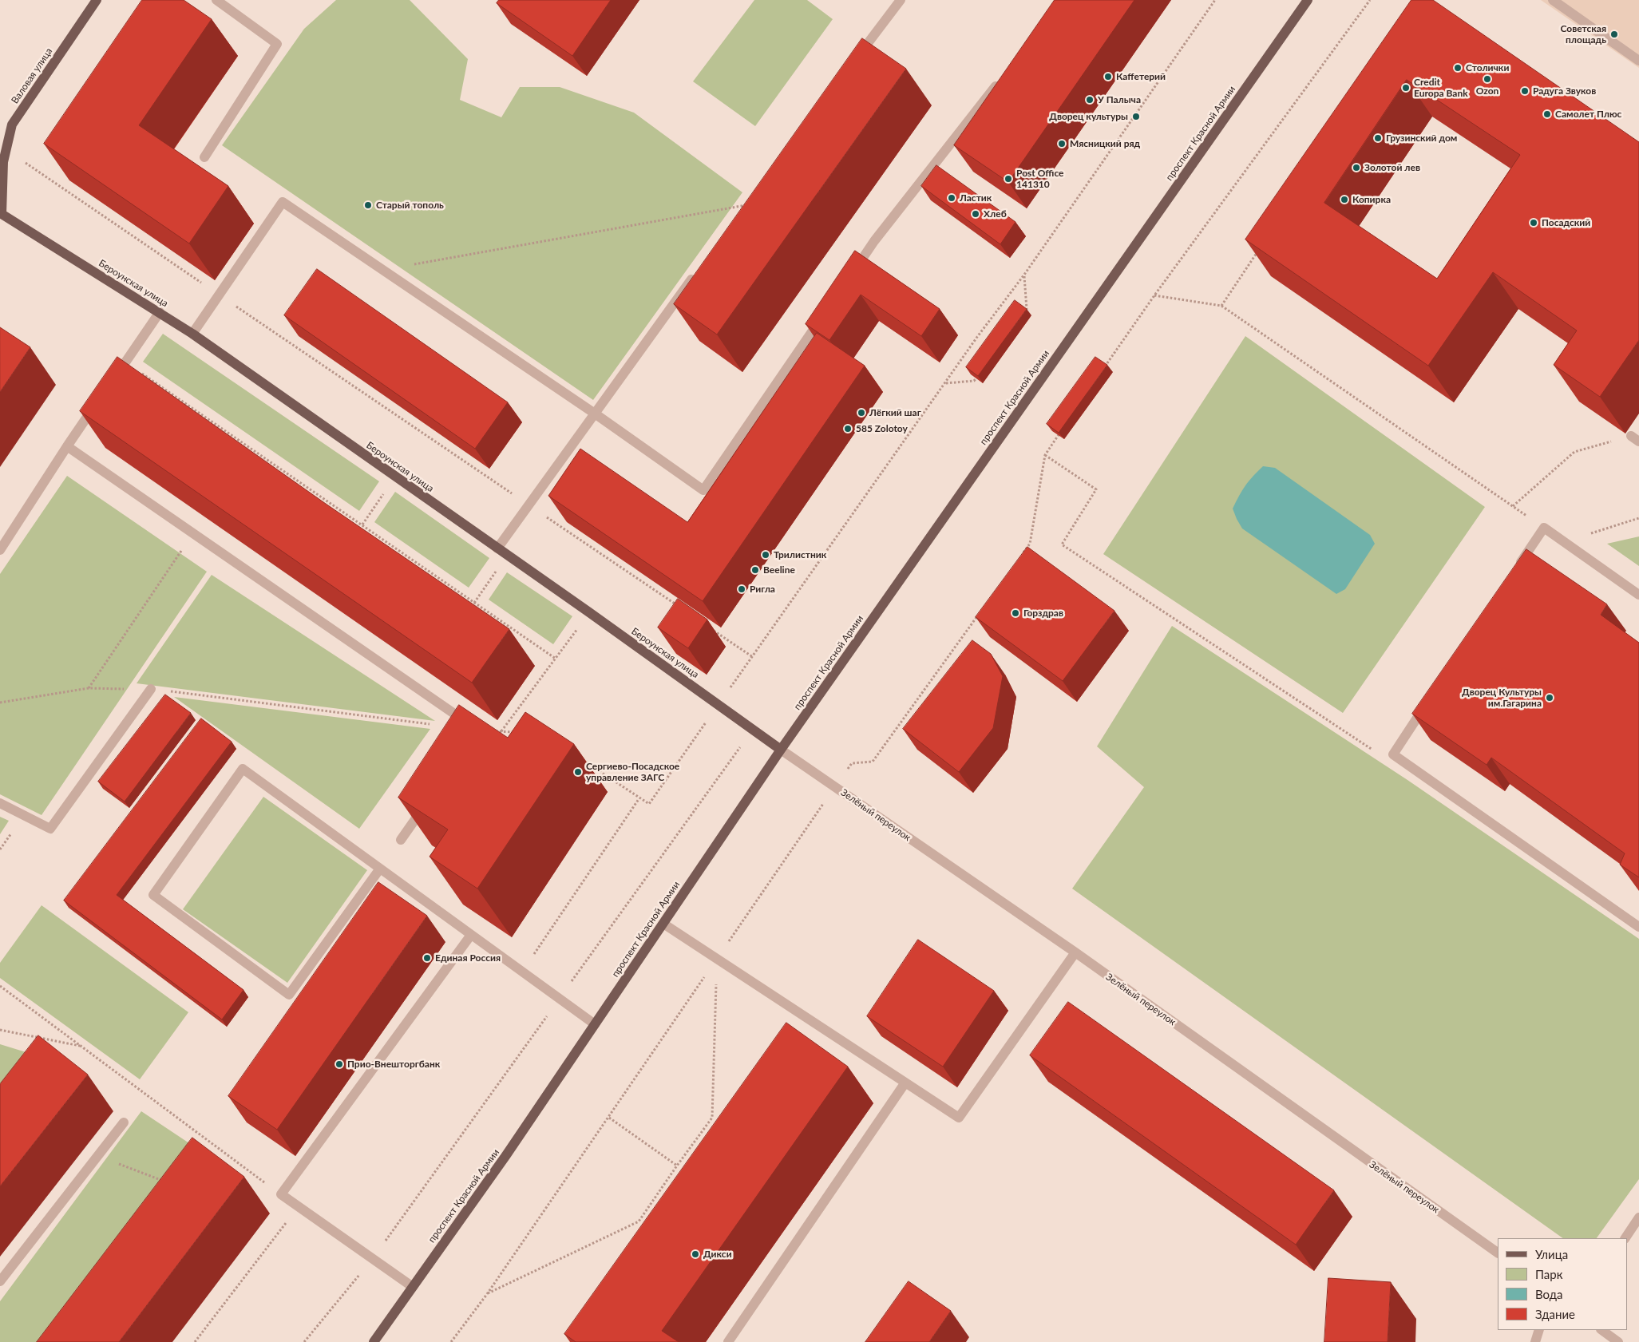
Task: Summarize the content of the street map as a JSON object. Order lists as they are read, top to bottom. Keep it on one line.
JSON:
{"streets":{"main road":["Валовая улица","проспект Красной Армии","Бероунская улица"],"street":["Зелёный переулок"]},"crossings":[["Валовая улица","Бероунская улица"],["проспект Красной Армии","Бероунская улица"],["проспект Красной Армии","Зелёный переулок"],["Бероунская улица","Зелёный переулок"]],"places":["Советская площадь","Столички","Каffетерий","Ozon","Credit Europa Bank","Радуга Звуков","У Палыча","Самолет Плюс","Дворец культуры","Грузинский дом","Мясницкий ряд","Золотой лев","Post Office 141310","Ластик","Копирка","Старый тополь","Хлеб","Посадский","Лёгкий шаг","585 Zolotoy","Трилистник","Beeline","Ригла","Горздрав","Дворец Культуры им.Гагарина","Сергиево-Посадское управление ЗАГС","Единая Россия","Прио-Внешторгбанк","Дикси"],"legend":["Улица","Парк","Вода","Здание"]}
